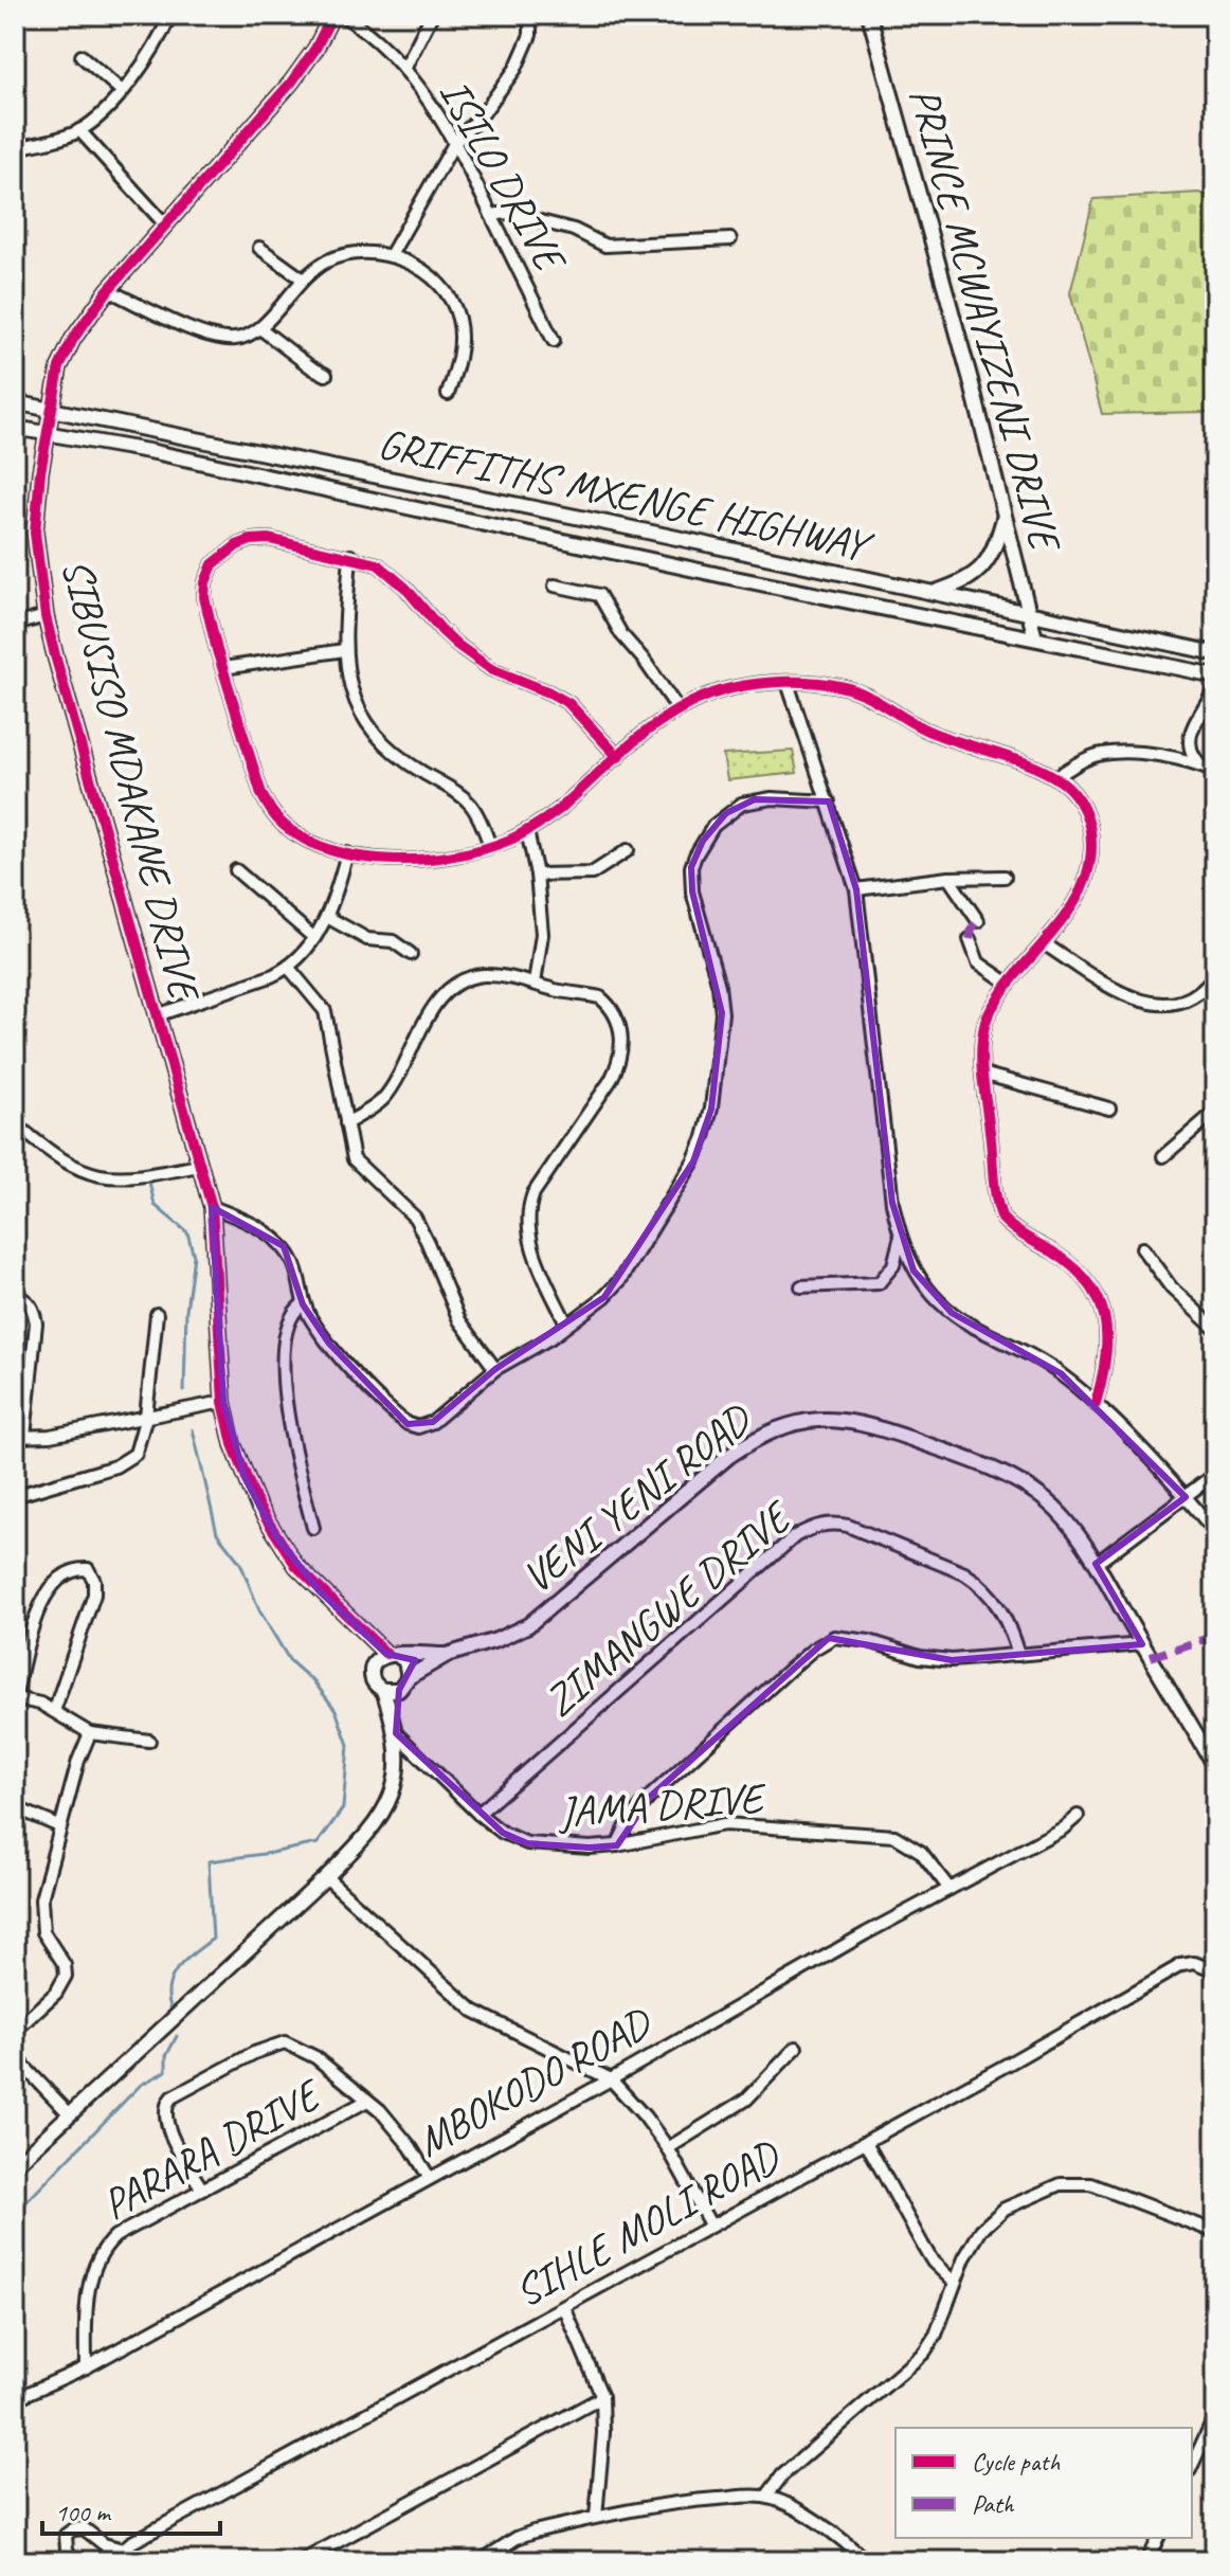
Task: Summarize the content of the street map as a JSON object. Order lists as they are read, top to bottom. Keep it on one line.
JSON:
{"streets":{"street":["ISILO DRIVE","PRINCE MCWAYIZENI DRIVE","GRIFFITHS MXENGE HIGHWAY","SIBUSISO MDAKANE DRIVE","VENI YENI ROAD","ZIMANGWE DRIVE","JAMA DRIVE","MBOKODO ROAD","PARARA DRIVE","SIHLE MOLI ROAD"]},"crossings":[["PRINCE MCWAYIZENI DRIVE","GRIFFITHS MXENGE HIGHWAY"],["GRIFFITHS MXENGE HIGHWAY","SIBUSISO MDAKANE DRIVE"],["SIBUSISO MDAKANE DRIVE","VENI YENI ROAD"],["ZIMANGWE DRIVE","JAMA DRIVE"],["JAMA DRIVE","MBOKODO ROAD"],["MBOKODO ROAD","PARARA DRIVE"]],"legend":["Cycle path","Path"],"scale_bar":"100 m"}
